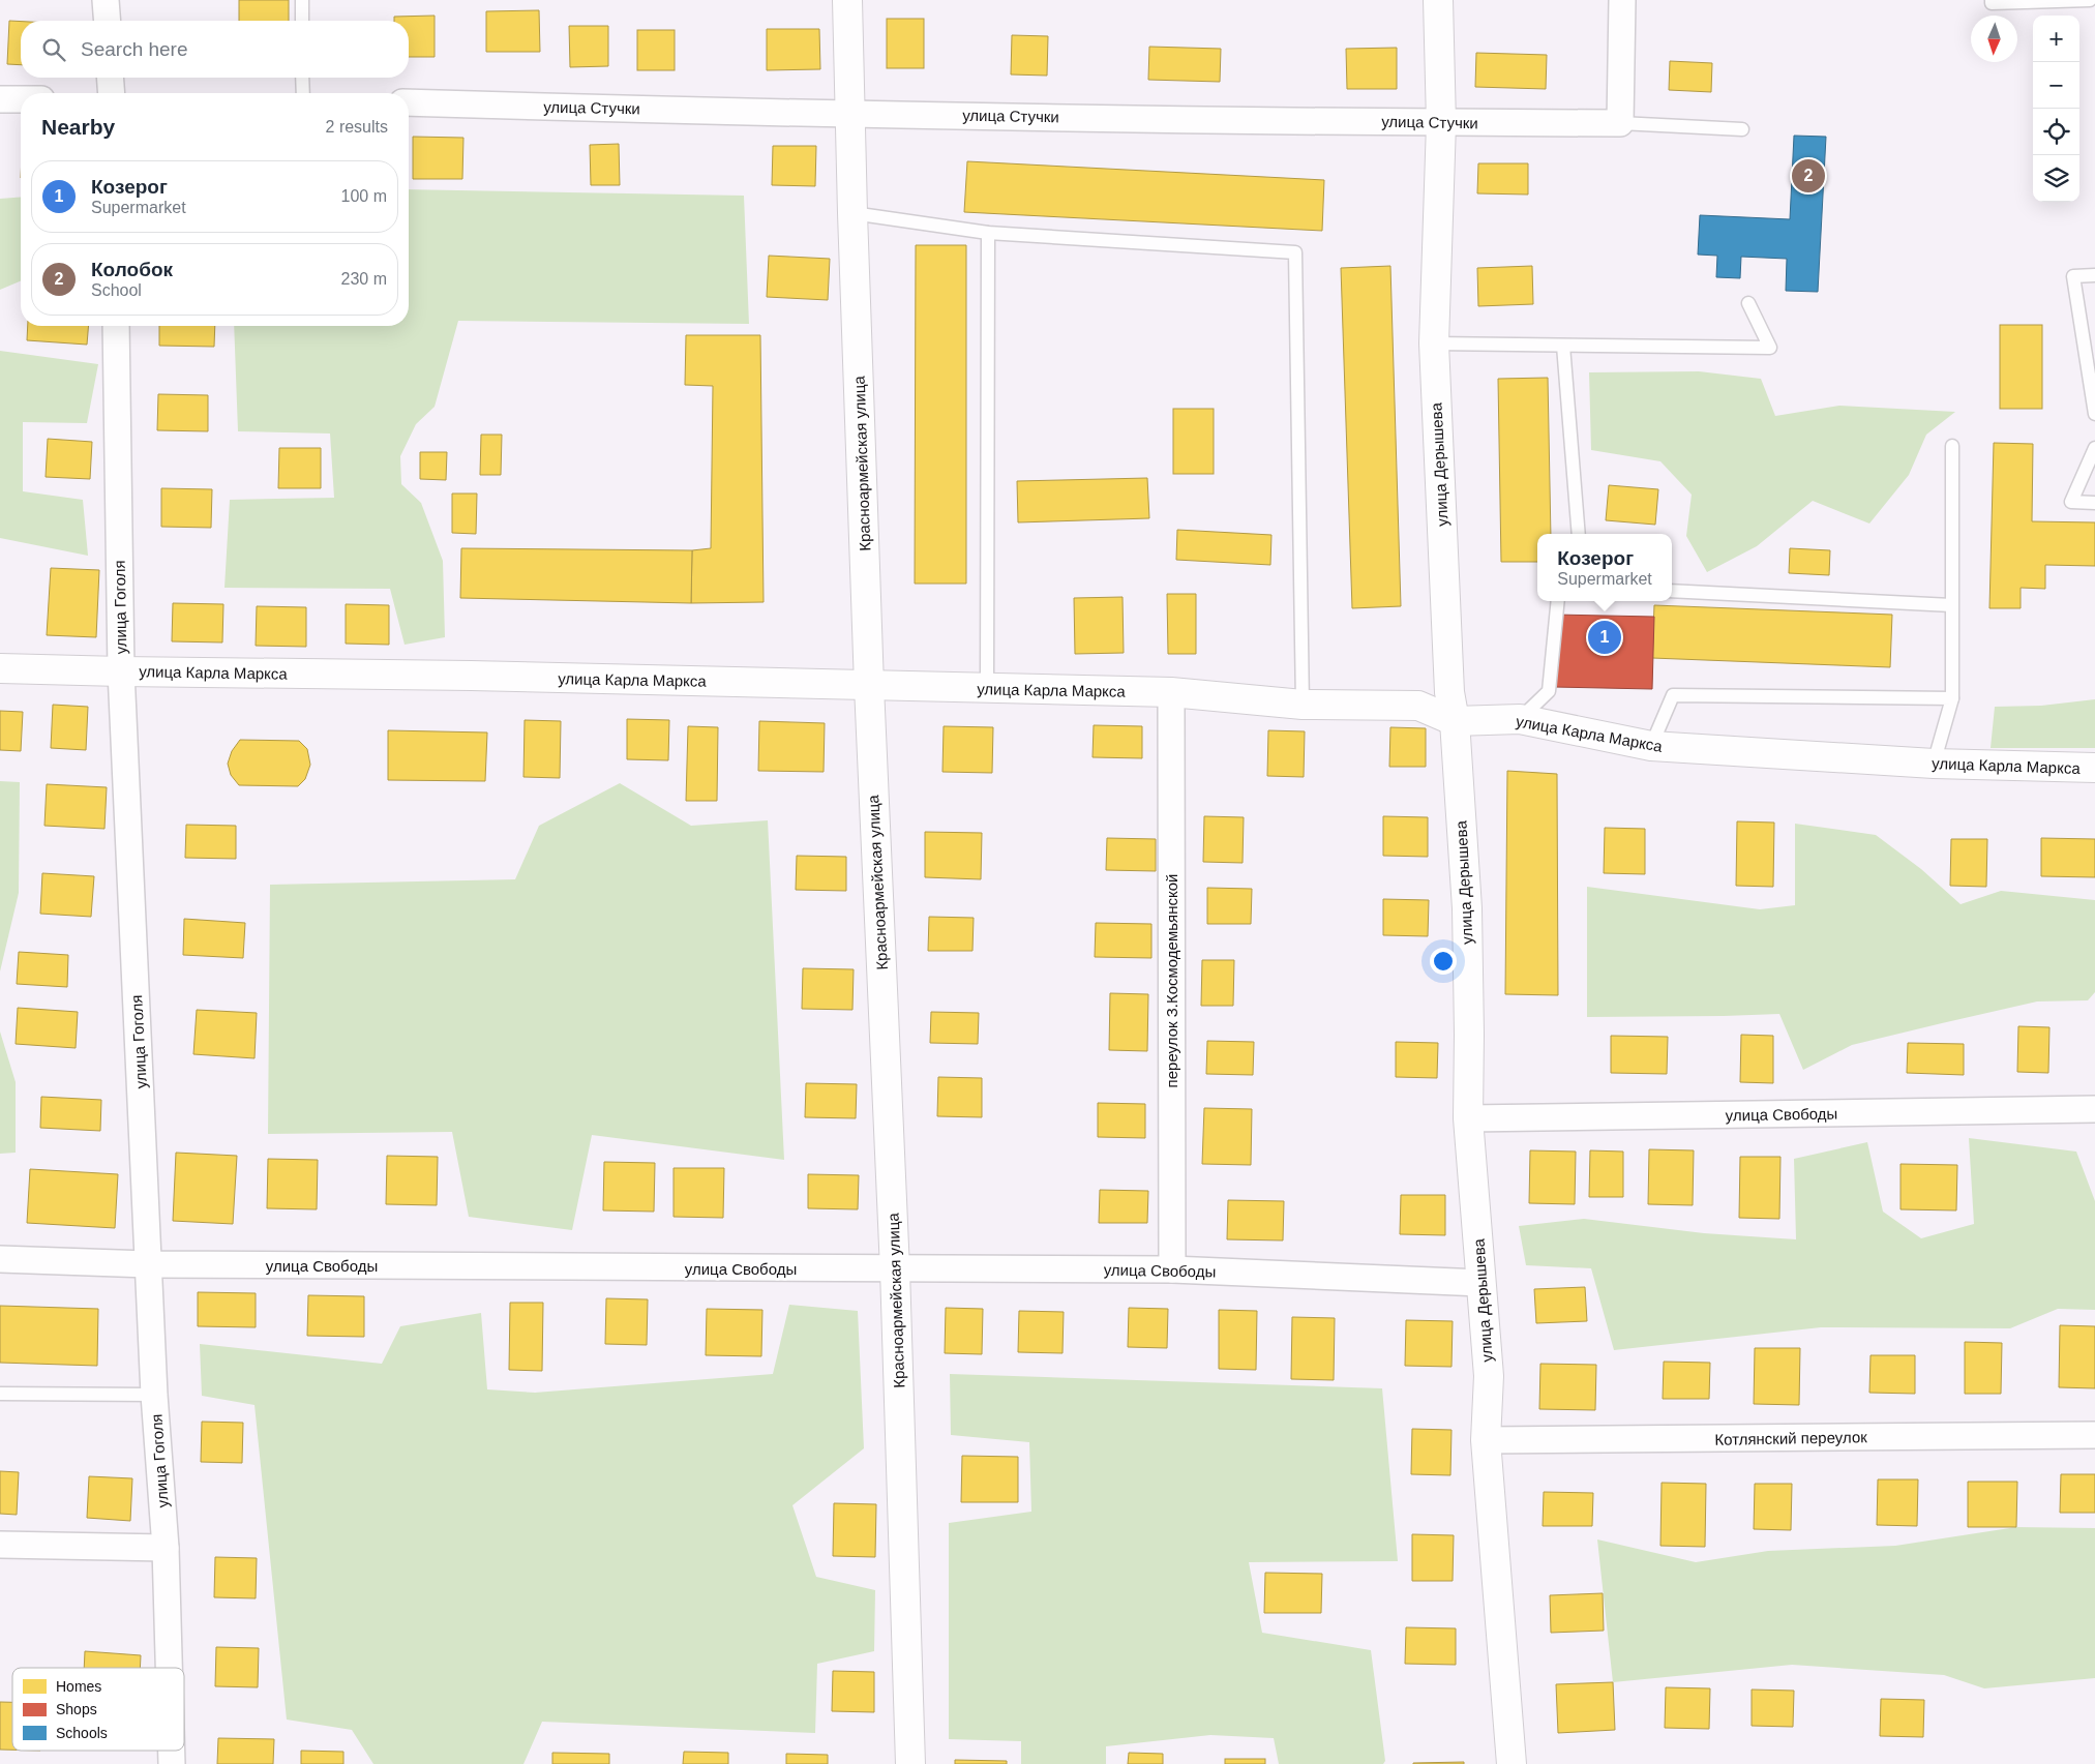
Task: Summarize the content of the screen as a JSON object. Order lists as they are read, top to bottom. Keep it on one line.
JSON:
{"streets":{"street":["улица Стучки","Красноармейская улица","улица Дерышева","улица Гоголя","улица Карла Маркса","переулок З.Космодемьянской","улица Свободы","Котлянский переулок"]},"crossings":[["улица Стучки","Красноармейская улица"],["улица Стучки","улица Дерышева"],["Красноармейская улица","улица Карла Маркса"],["Красноармейская улица","улица Свободы"],["улица Дерышева","улица Карла Маркса"],["улица Дерышева","улица Свободы"],["улица Дерышева","Котлянский переулок"],["улица Гоголя","улица Карла Маркса"],["улица Гоголя","улица Свободы"],["улица Карла Маркса","переулок З.Космодемьянской"],["переулок З.Космодемьянской","улица Свободы"]],"legend":["Homes","Shops","Schools"],"north":"bottom","page":{"map_buttons":["+","−"],"search":"Search here","heading":["Nearby","2 results"],"pins":["2","1"],"list":[{"mark":"1","name":"Козерог","note":"Supermarket","value":"100 m"},{"mark":"2","name":"Колобок","note":"School","value":"230 m"}],"popup":["Козерог","Supermarket"]}}
